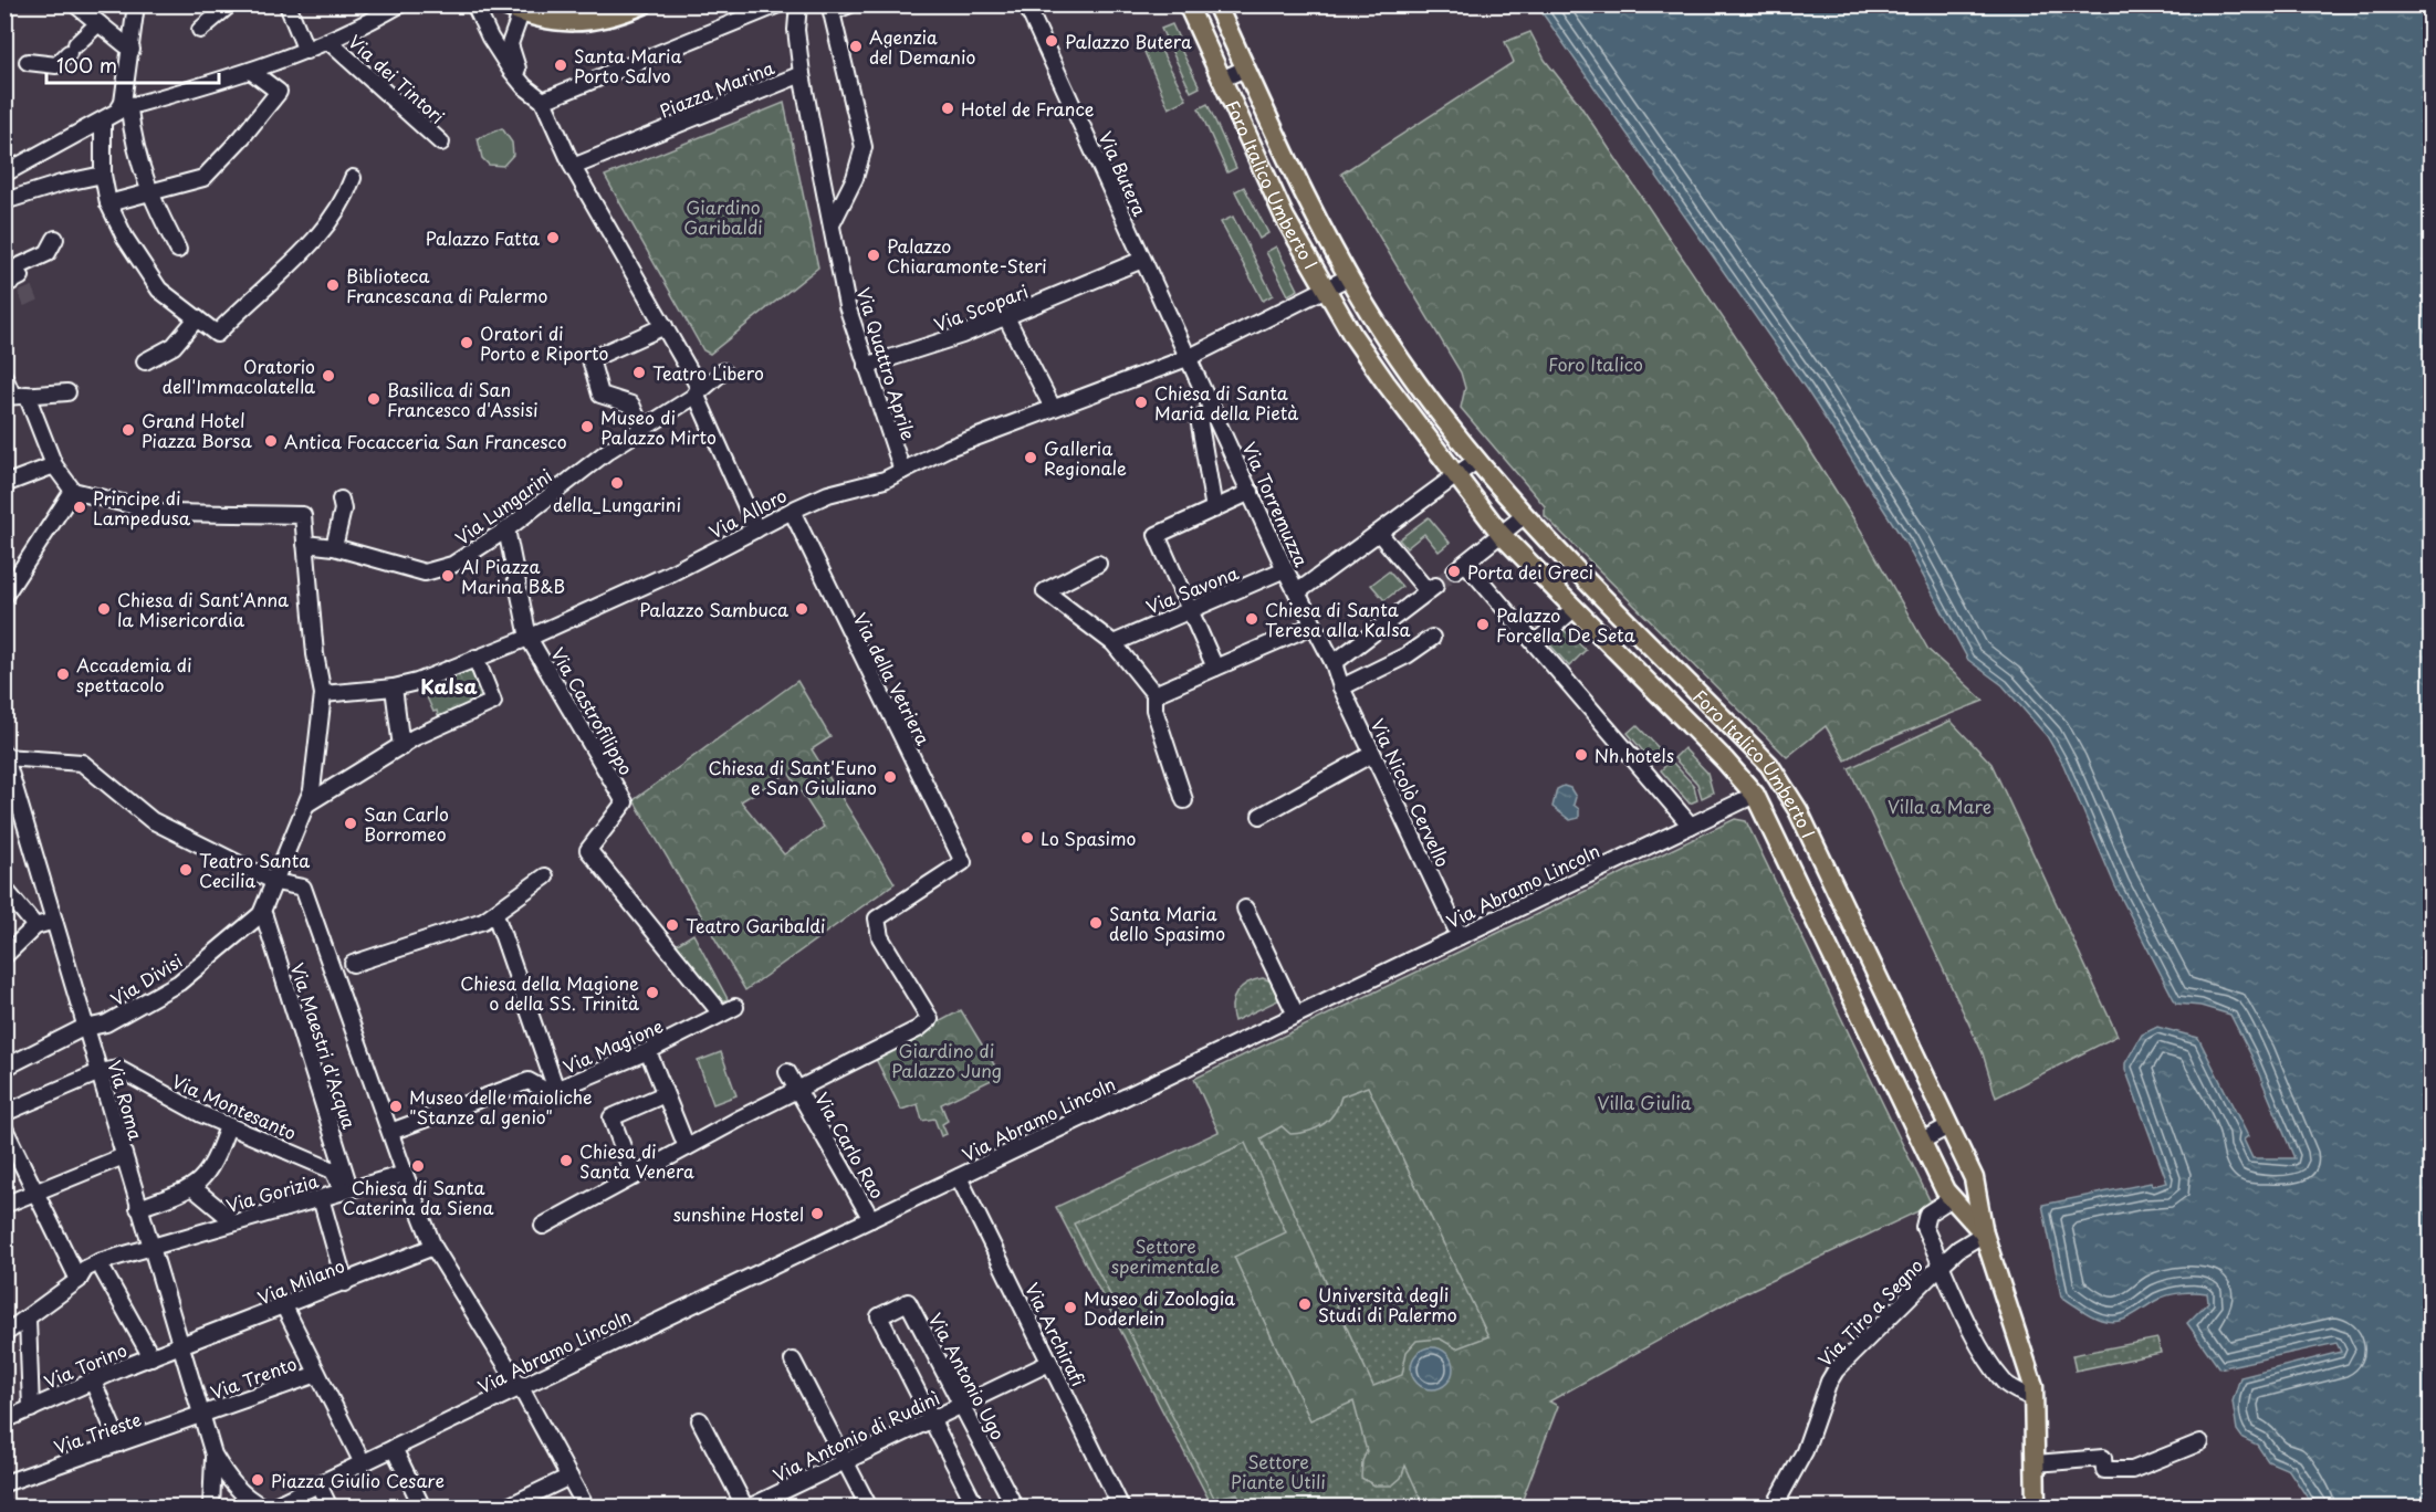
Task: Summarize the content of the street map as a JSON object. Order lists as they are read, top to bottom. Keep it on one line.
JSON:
{"streets":{"main road":["Foro Italico Umberto I"],"street":["Via dei Tintori","Piazza Marina","Via Butera","Via Scopari","Via Quattro Aprile","Via Torremuzza","Via Lungarini","Via Alloro","Via Savona","Via della Vetriera","Via Castrofilippo","Via Nicolò Cervello","Via Abramo Lincoln","Via Divisi","Via Maestri d'Acqua","Via Magione","Via Roma","Via Montesanto","Via Carlo Rao","Via Gorizia","Via Milano","Via Tiro a Segno","Via Archirafi","Via Torino","Via Antonio Ugo","Via Trento","Via Trieste","Via Antonio di Rudinì"]},"crossings":[["Piazza Marina","Via Quattro Aprile"],["Via Butera","Via Scopari"],["Via Butera","Via Torremuzza"],["Via Butera","Via Alloro"],["Foro Italico Umberto I","Via Alloro"],["Foro Italico Umberto I","Via Abramo Lincoln"],["Foro Italico Umberto I","Via Tiro a Segno"],["Via Scopari","Via Quattro Aprile"],["Via Quattro Aprile","Via Alloro"],["Via Torremuzza","Via Alloro"],["Via Torremuzza","Via Savona"],["Via Torremuzza","Via Nicolò Cervello"],["Via Lungarini","Via Castrofilippo"],["Via Lungarini","Via Divisi"],["Via Alloro","Via della Vetriera"],["Via Alloro","Via Castrofilippo"],["Via Alloro","Via Divisi"],["Via della Vetriera","Via Carlo Rao"],["Via Castrofilippo","Via Magione"],["Via Nicolò Cervello","Via Abramo Lincoln"],["Via Abramo Lincoln","Via Carlo Rao"],["Via Abramo Lincoln","Via Archirafi"],["Via Divisi","Via Maestri d'Acqua"],["Via Divisi","Via Roma"],["Via Maestri d'Acqua","Via Montesanto"],["Via Maestri d'Acqua","Via Gorizia"],["Via Roma","Via Montesanto"],["Via Roma","Via Gorizia"],["Via Roma","Via Milano"],["Via Roma","Via Torino"],["Via Roma","Via Trento"],["Via Roma","Via Trieste"],["Via Montesanto","Via Gorizia"],["Via Milano","Via Torino"],["Via Archirafi","Via Antonio di Rudinì"],["Via Antonio Ugo","Via Antonio di Rudinì"],["Via Trento","Via Trieste"]],"districts":["Kalsa"],"parks":["Giardino Garibaldi","Foro Italico","Villa a Mare","Giardino di Palazzo Jung","Villa Giulia","Settore sperimentale","Settore Piante Utili"],"places":["Palazzo Butera","Agenzia del Demanio","Santa Maria Porto Salvo","Hotel de France","Palazzo Fatta","Palazzo Chiaramonte-Steri","Biblioteca Francescana di Palermo","Oratori di Porto e Riporto","Teatro Libero","Oratorio dell'Immacolatella","Basilica di San Francesco d'Assisi","Chiesa di Santa Maria della Pietà","Museo di Palazzo Mirto","Grand Hotel Piazza Borsa","Antica Focacceria San Francesco","Galleria Regionale","della_Lungarini","Principe di Lampedusa","Porta dei Greci","Al Piazza Marina B&B","Chiesa di Sant'Anna la Misericordia","Palazzo Sambuca","Chiesa di Santa Teresa alla Kalsa","Palazzo Forcella De Seta","Accademia di spettacolo","Nh hotels","Chiesa di Sant'Euno e San Giuliano","San Carlo Borromeo","Lo Spasimo","Teatro Santa Cecilia","Santa Maria dello Spasimo","Teatro Garibaldi","Chiesa della Magione o della SS. Trinità","Museo delle maioliche \"Stanze al genio\"","Chiesa di Santa Venera","Chiesa di Santa Caterina da Siena","sunshine Hostel","Università degli Studi di Palermo","Museo di Zoologia Doderlein","Piazza Giulio Cesare"],"scale_bar":"100 m"}
